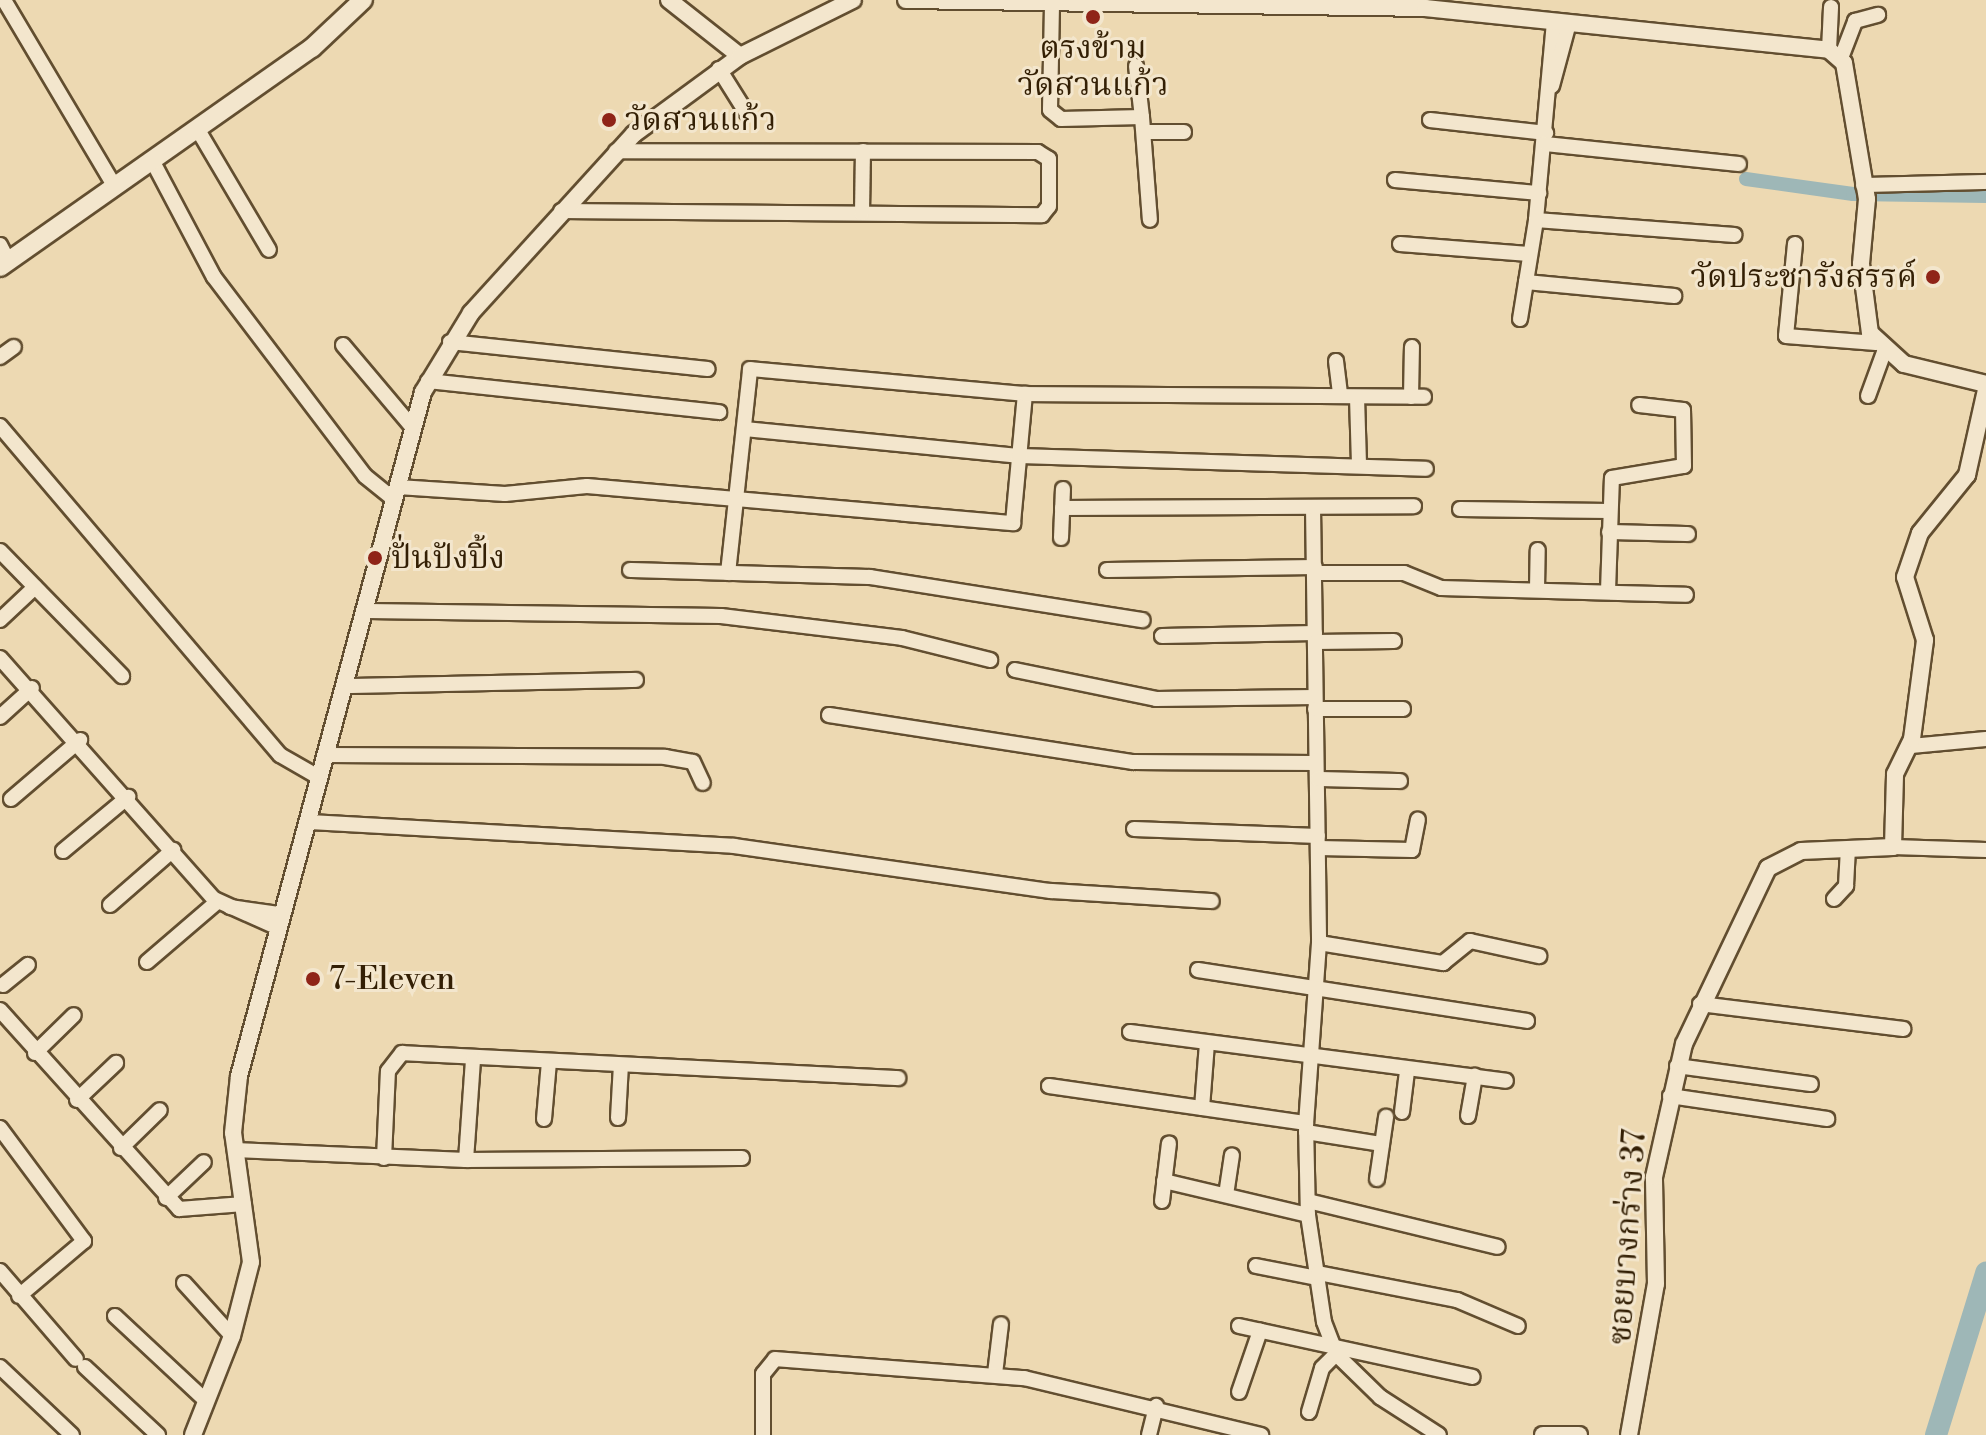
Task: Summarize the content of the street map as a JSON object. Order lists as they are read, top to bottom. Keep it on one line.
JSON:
{"streets":{"street":["ซอยบางกร่าง 37"]},"places":["ตรงข้าม วัดสวนแก้ว","วัดสวนแก้ว","วัดประชารังสรรค์","ปั่นปังปิ้ง","7-Eleven"]}
